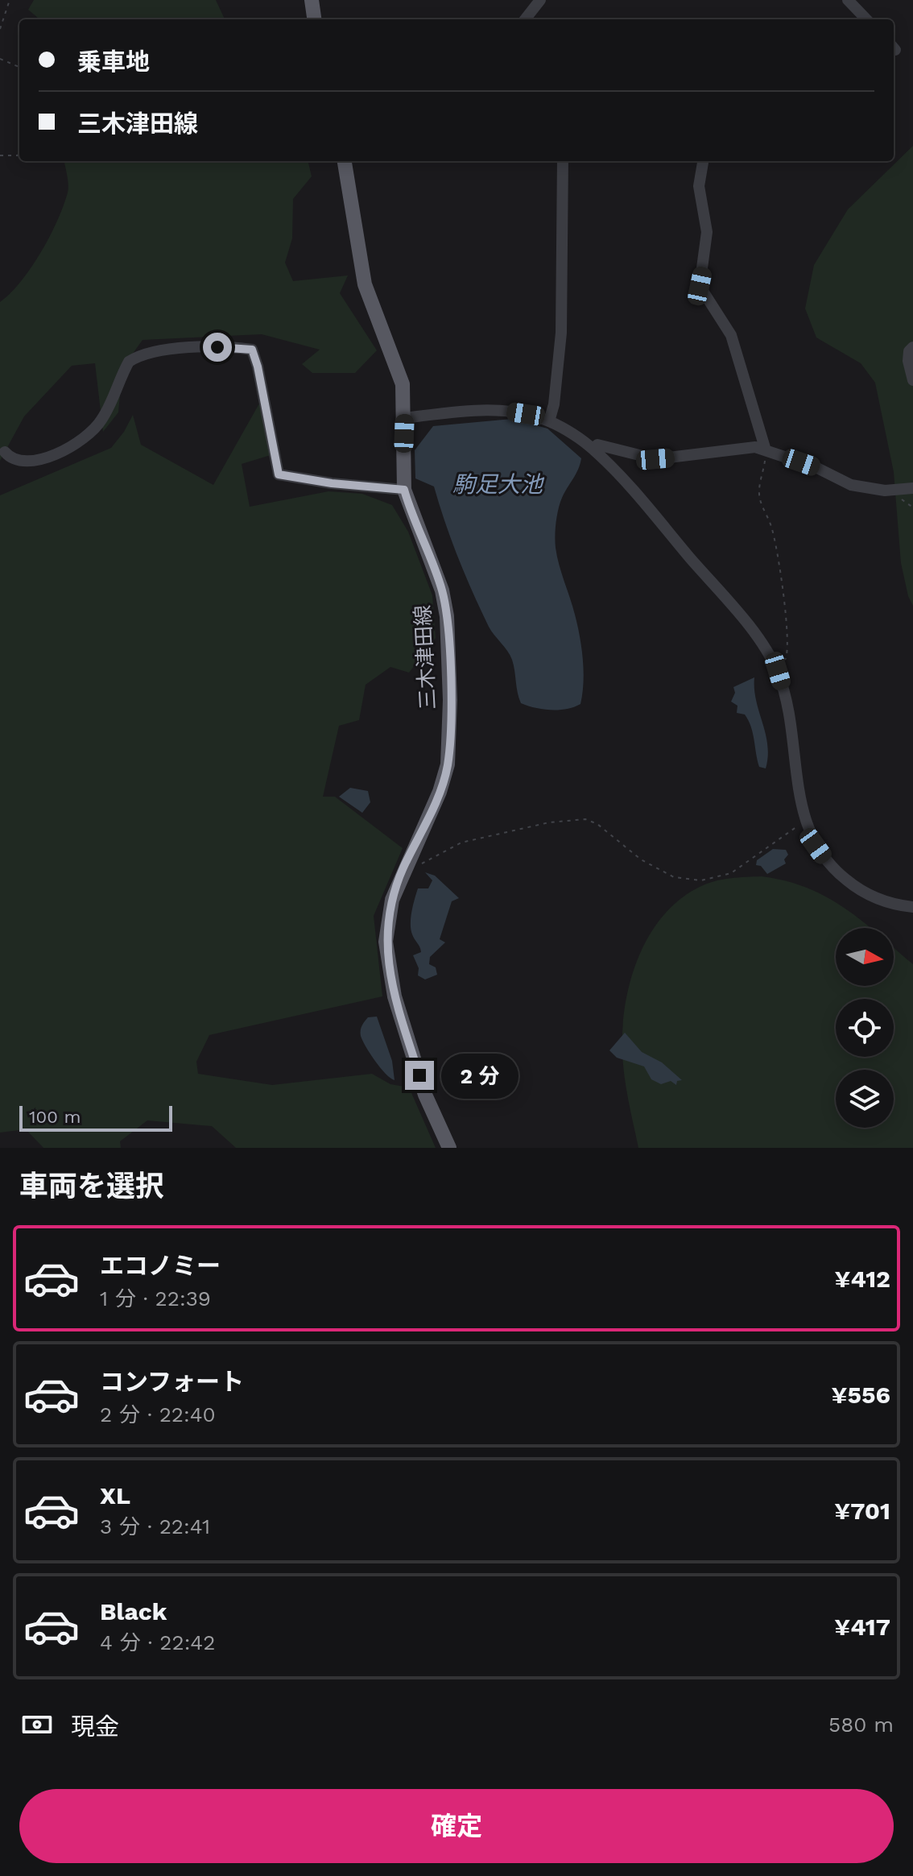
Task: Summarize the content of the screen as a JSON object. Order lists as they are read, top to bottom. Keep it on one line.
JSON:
{"streets":{"main road":["三木津田線"]},"water":["駒足大池"],"scale_bar":"100 m","north":"right","page":{"banner":["乗車地","三木津田線"],"bubble":"2 分","scale":"100 m","heading":"車両を選択","list":[{"name":"エコノミー","note":"1 分 · 22:39","value":"¥412"},{"name":"コンフォート","note":"2 分 · 22:40","value":"¥556"},{"name":"XL","note":"3 分 · 22:41","value":"¥701"},{"name":"Black","note":"4 分 · 22:42","value":"¥417"}],"pay":["現金","580 m"],"buttons":"確定"}}
